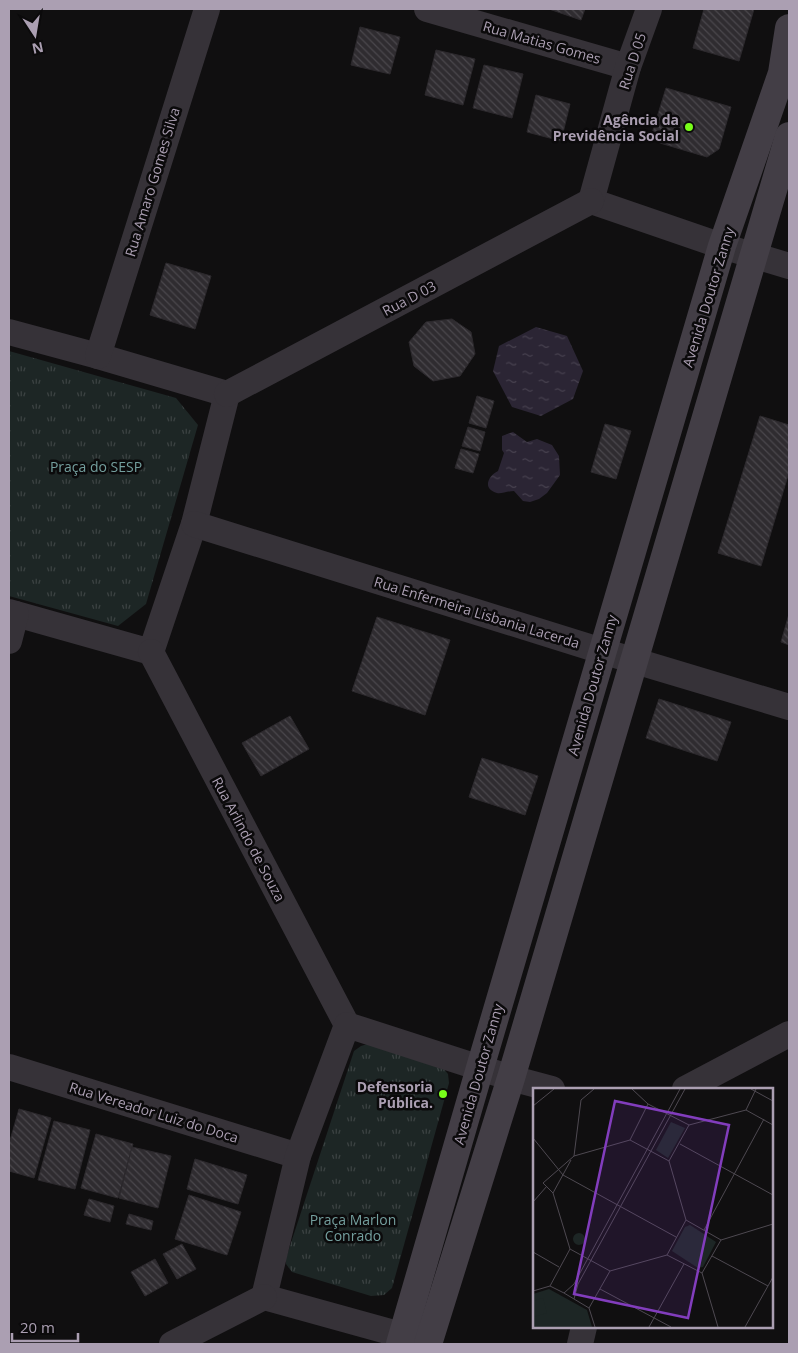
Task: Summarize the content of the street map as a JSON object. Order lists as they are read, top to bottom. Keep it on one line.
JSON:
{"streets":{"street":["Rua Matias Gomes","Rua D 05","Rua Amaro Gomes Silva","Avenida Doutor Zanny","Rua D 03","Rua Enfermeira Lisbania Lacerda","Rua Arlindo de Souza","Rua Vereador Luiz do Doca"]},"crossings":[["Rua Matias Gomes","Rua D 05"],["Rua D 05","Rua D 03"],["Avenida Doutor Zanny","Rua Enfermeira Lisbania Lacerda"]],"parks":["Praça do SESP","Praça Marlon Conrado"],"places":["Agência da Previdência Social","Defensoria Pública."],"scale_bar":"20 m","north":"bottom"}
